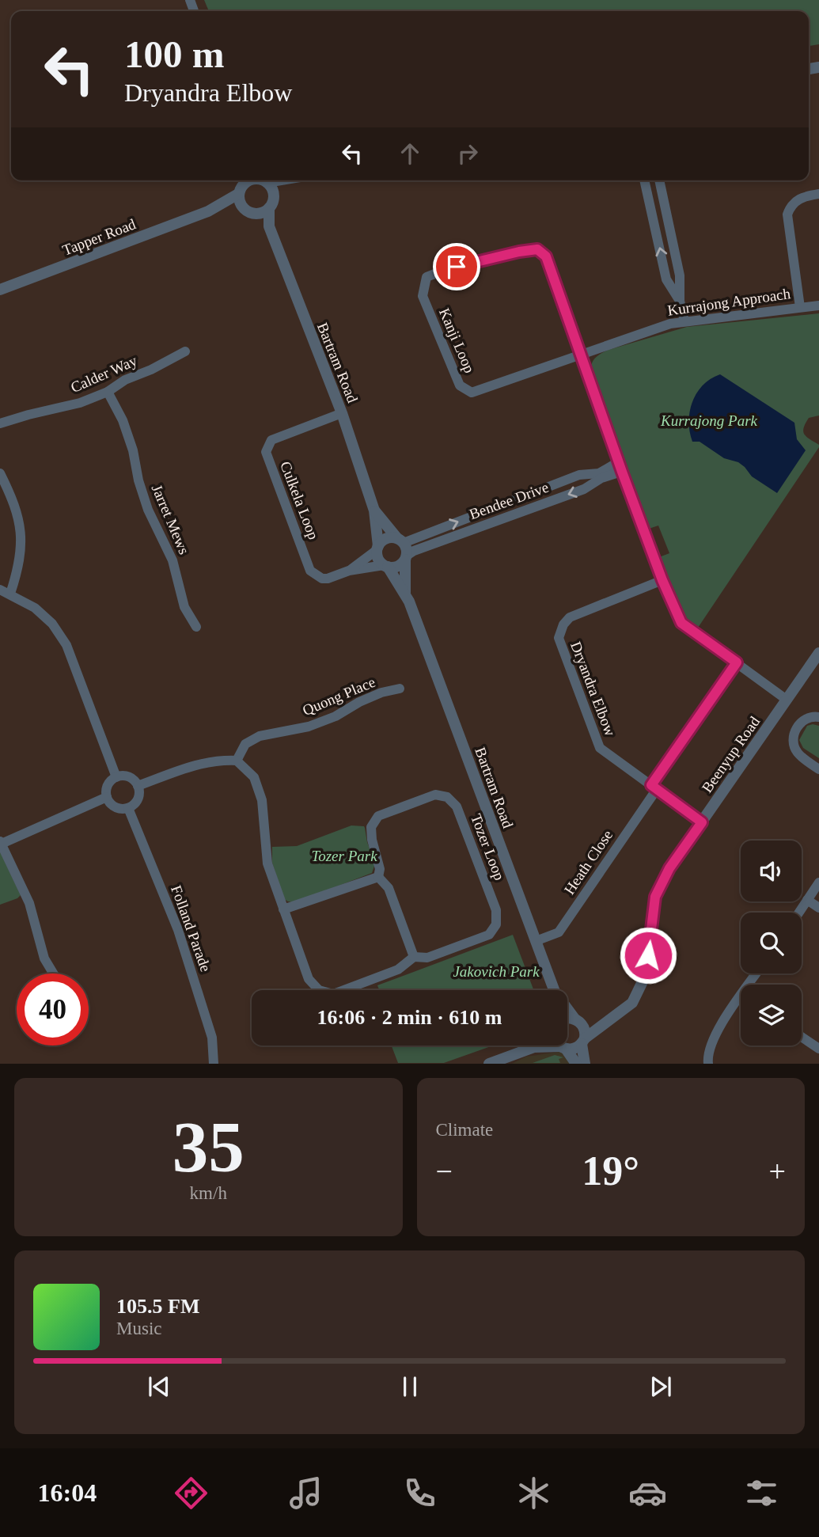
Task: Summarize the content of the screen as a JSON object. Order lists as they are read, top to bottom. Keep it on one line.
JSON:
{"streets":{"street":["Tapper Road","Kurrajong Approach","Kanji Loop","Bartram Road","Calder Way","Culkela Loop","Bendee Drive","Jarret Mews","Dryandra Elbow","Quong Place","Beenyup Road","Tozer Loop","Heath Close","Folland Parade"]},"crossings":[["Kurrajong Approach","Kanji Loop"],["Bartram Road","Culkela Loop"],["Bartram Road","Bendee Drive"],["Bartram Road","Heath Close"],["Calder Way","Jarret Mews"],["Culkela Loop","Bendee Drive"],["Dryandra Elbow","Beenyup Road"],["Dryandra Elbow","Heath Close"]],"parks":["Kurrajong Park","Tozer Park","Jakovich Park"],"page":{"turn":["100 m","Dryandra Elbow"],"limit":"40","trip":"16:06 · 2 min · 610 m","tile":[["35","km/h"],"Climate"],"heat":["−","19°","+"],"song":["105.5 FM","Music"],"tabs":"16:04"}}
